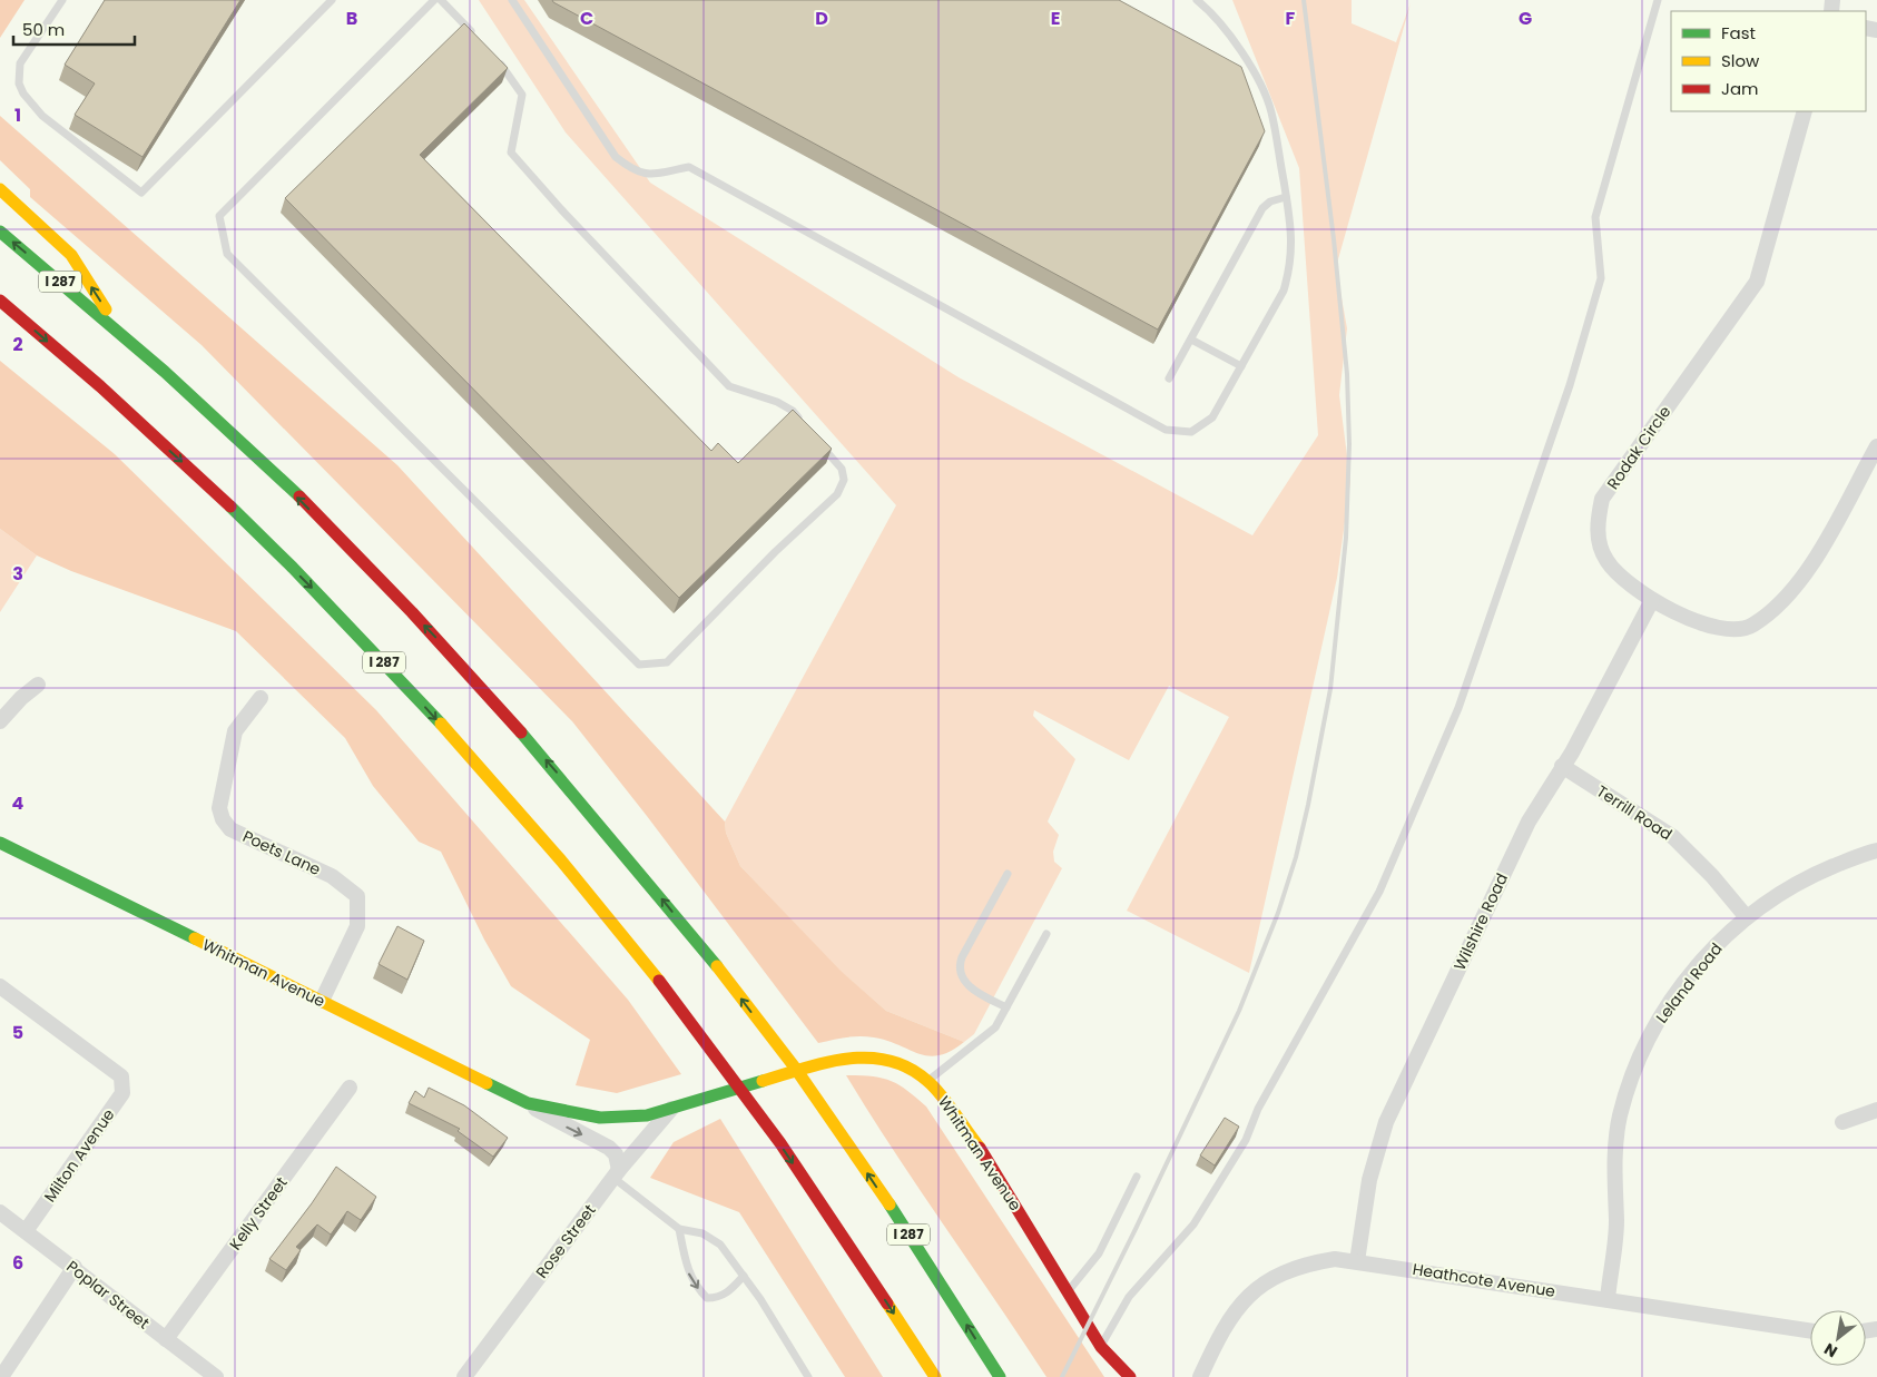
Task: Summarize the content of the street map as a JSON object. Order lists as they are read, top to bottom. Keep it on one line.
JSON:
{"streets":{"main road":["I 287","Whitman Avenue"],"street":["Rodak Circle","Terrill Road","Poets Lane","Wilshire Road","Leland Road","Milton Avenue","Kelly Street","Rose Street","Heathcote Avenue","Poplar Street"]},"crossings":[["Rodak Circle","Wilshire Road"],["Terrill Road","Wilshire Road"],["Terrill Road","Leland Road"],["Poets Lane","Whitman Avenue"],["Wilshire Road","Heathcote Avenue"],["Whitman Avenue","Rose Street"],["Leland Road","Heathcote Avenue"],["Milton Avenue","Poplar Street"],["Kelly Street","Poplar Street"]],"legend":["Fast","Slow","Jam"],"scale_bar":"50 m","north":"bottom left","grid":{"columns":["B","C","D","E","F","G"],"rows":["1","2","3","4","5","6"]}}
